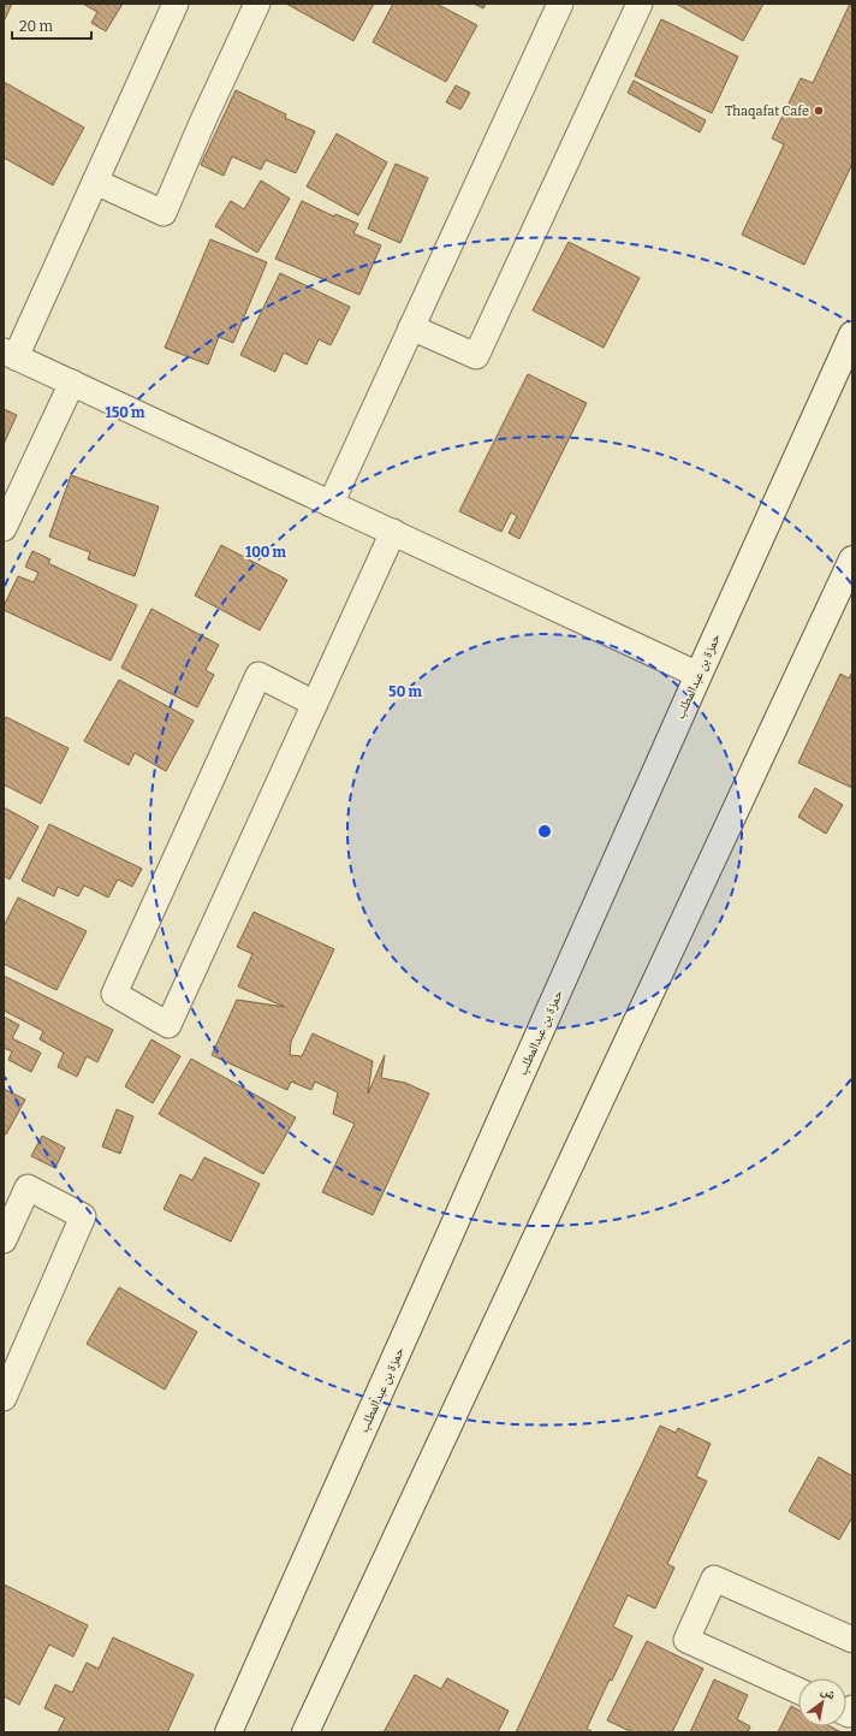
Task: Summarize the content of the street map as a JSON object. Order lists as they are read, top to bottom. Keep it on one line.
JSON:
{"streets":{"street":["حمزة بن عبدالمطلب"]},"places":["Thaqafat Cafe"],"scale_bar":"20 m","north":"top right","rings":["150 m","100 m","50 m"]}
